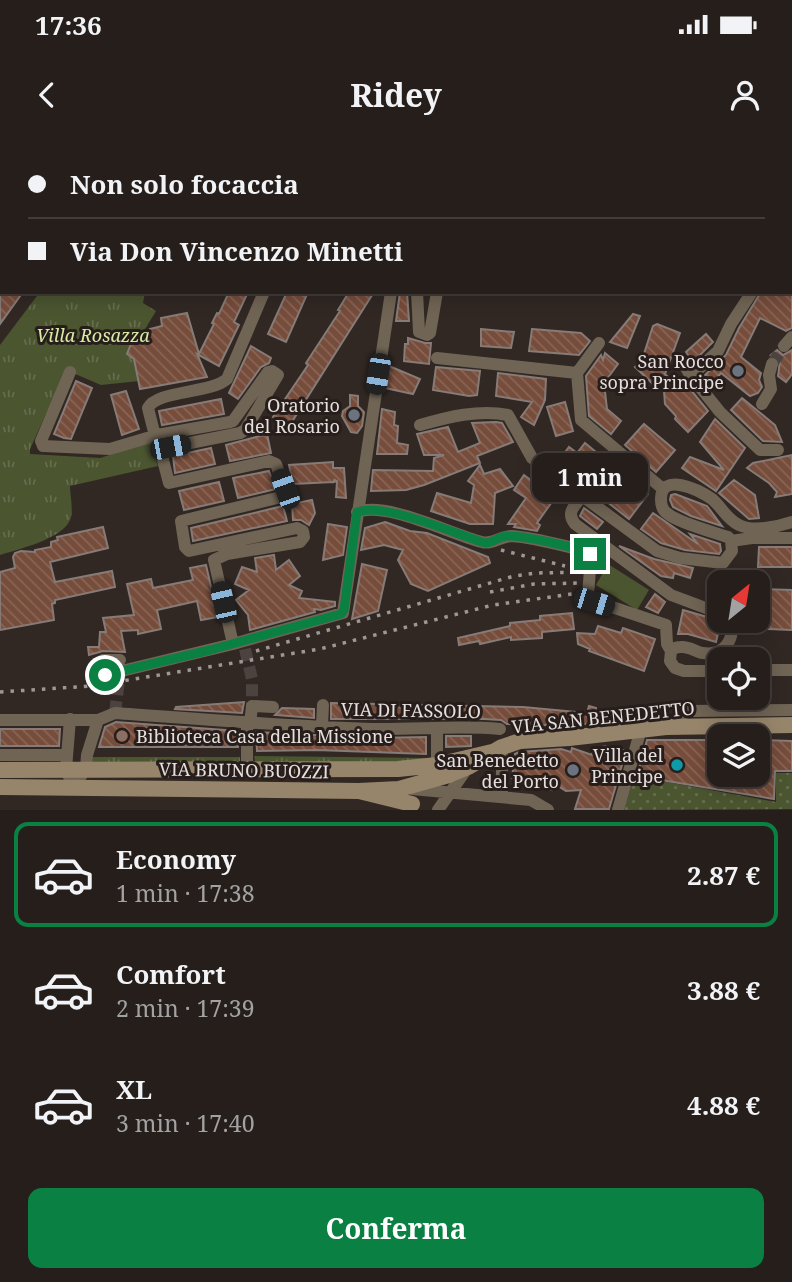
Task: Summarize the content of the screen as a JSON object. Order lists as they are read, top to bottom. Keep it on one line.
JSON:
{"streets":{"main road":["VIA SAN BENEDETTO","VIA BRUNO BUOZZI"],"street":["VIA DI FASSOLO"]},"crossings":[["VIA SAN BENEDETTO","VIA BRUNO BUOZZI"]],"parks":["Villa Rosazza"],"places":["San Rocco sopra Principe","Oratorio del Rosario","Biblioteca Casa della Missione","Villa del Principe","San Benedetto del Porto"],"north":"top right","page":{"status":"17:36","header":"Ridey","banner":["Non solo focaccia","Via Don Vincenzo Minetti"],"bubble":"1 min","list":[{"name":"Economy","note":"1 min · 17:38","value":"2.87 €"},{"name":"Comfort","note":"2 min · 17:39","value":"3.88 €"},{"name":"XL","note":"3 min · 17:40","value":"4.88 €"}],"buttons":"Conferma"}}
